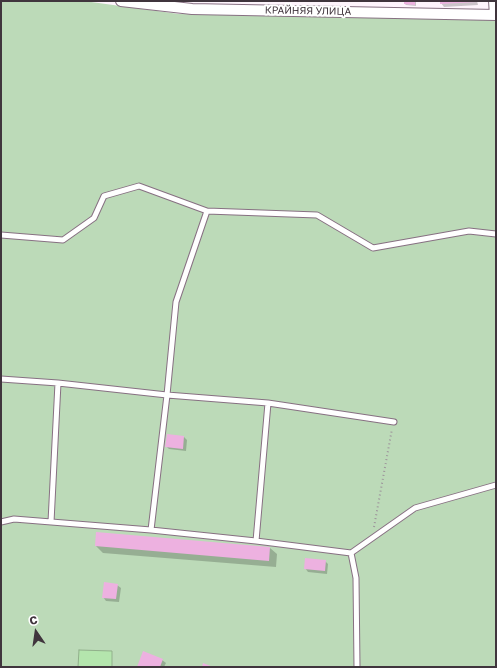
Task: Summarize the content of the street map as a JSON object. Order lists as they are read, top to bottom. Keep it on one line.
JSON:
{"streets":{"street":["КРАЙНЯЯ УЛИЦА"]},"north":"top"}
